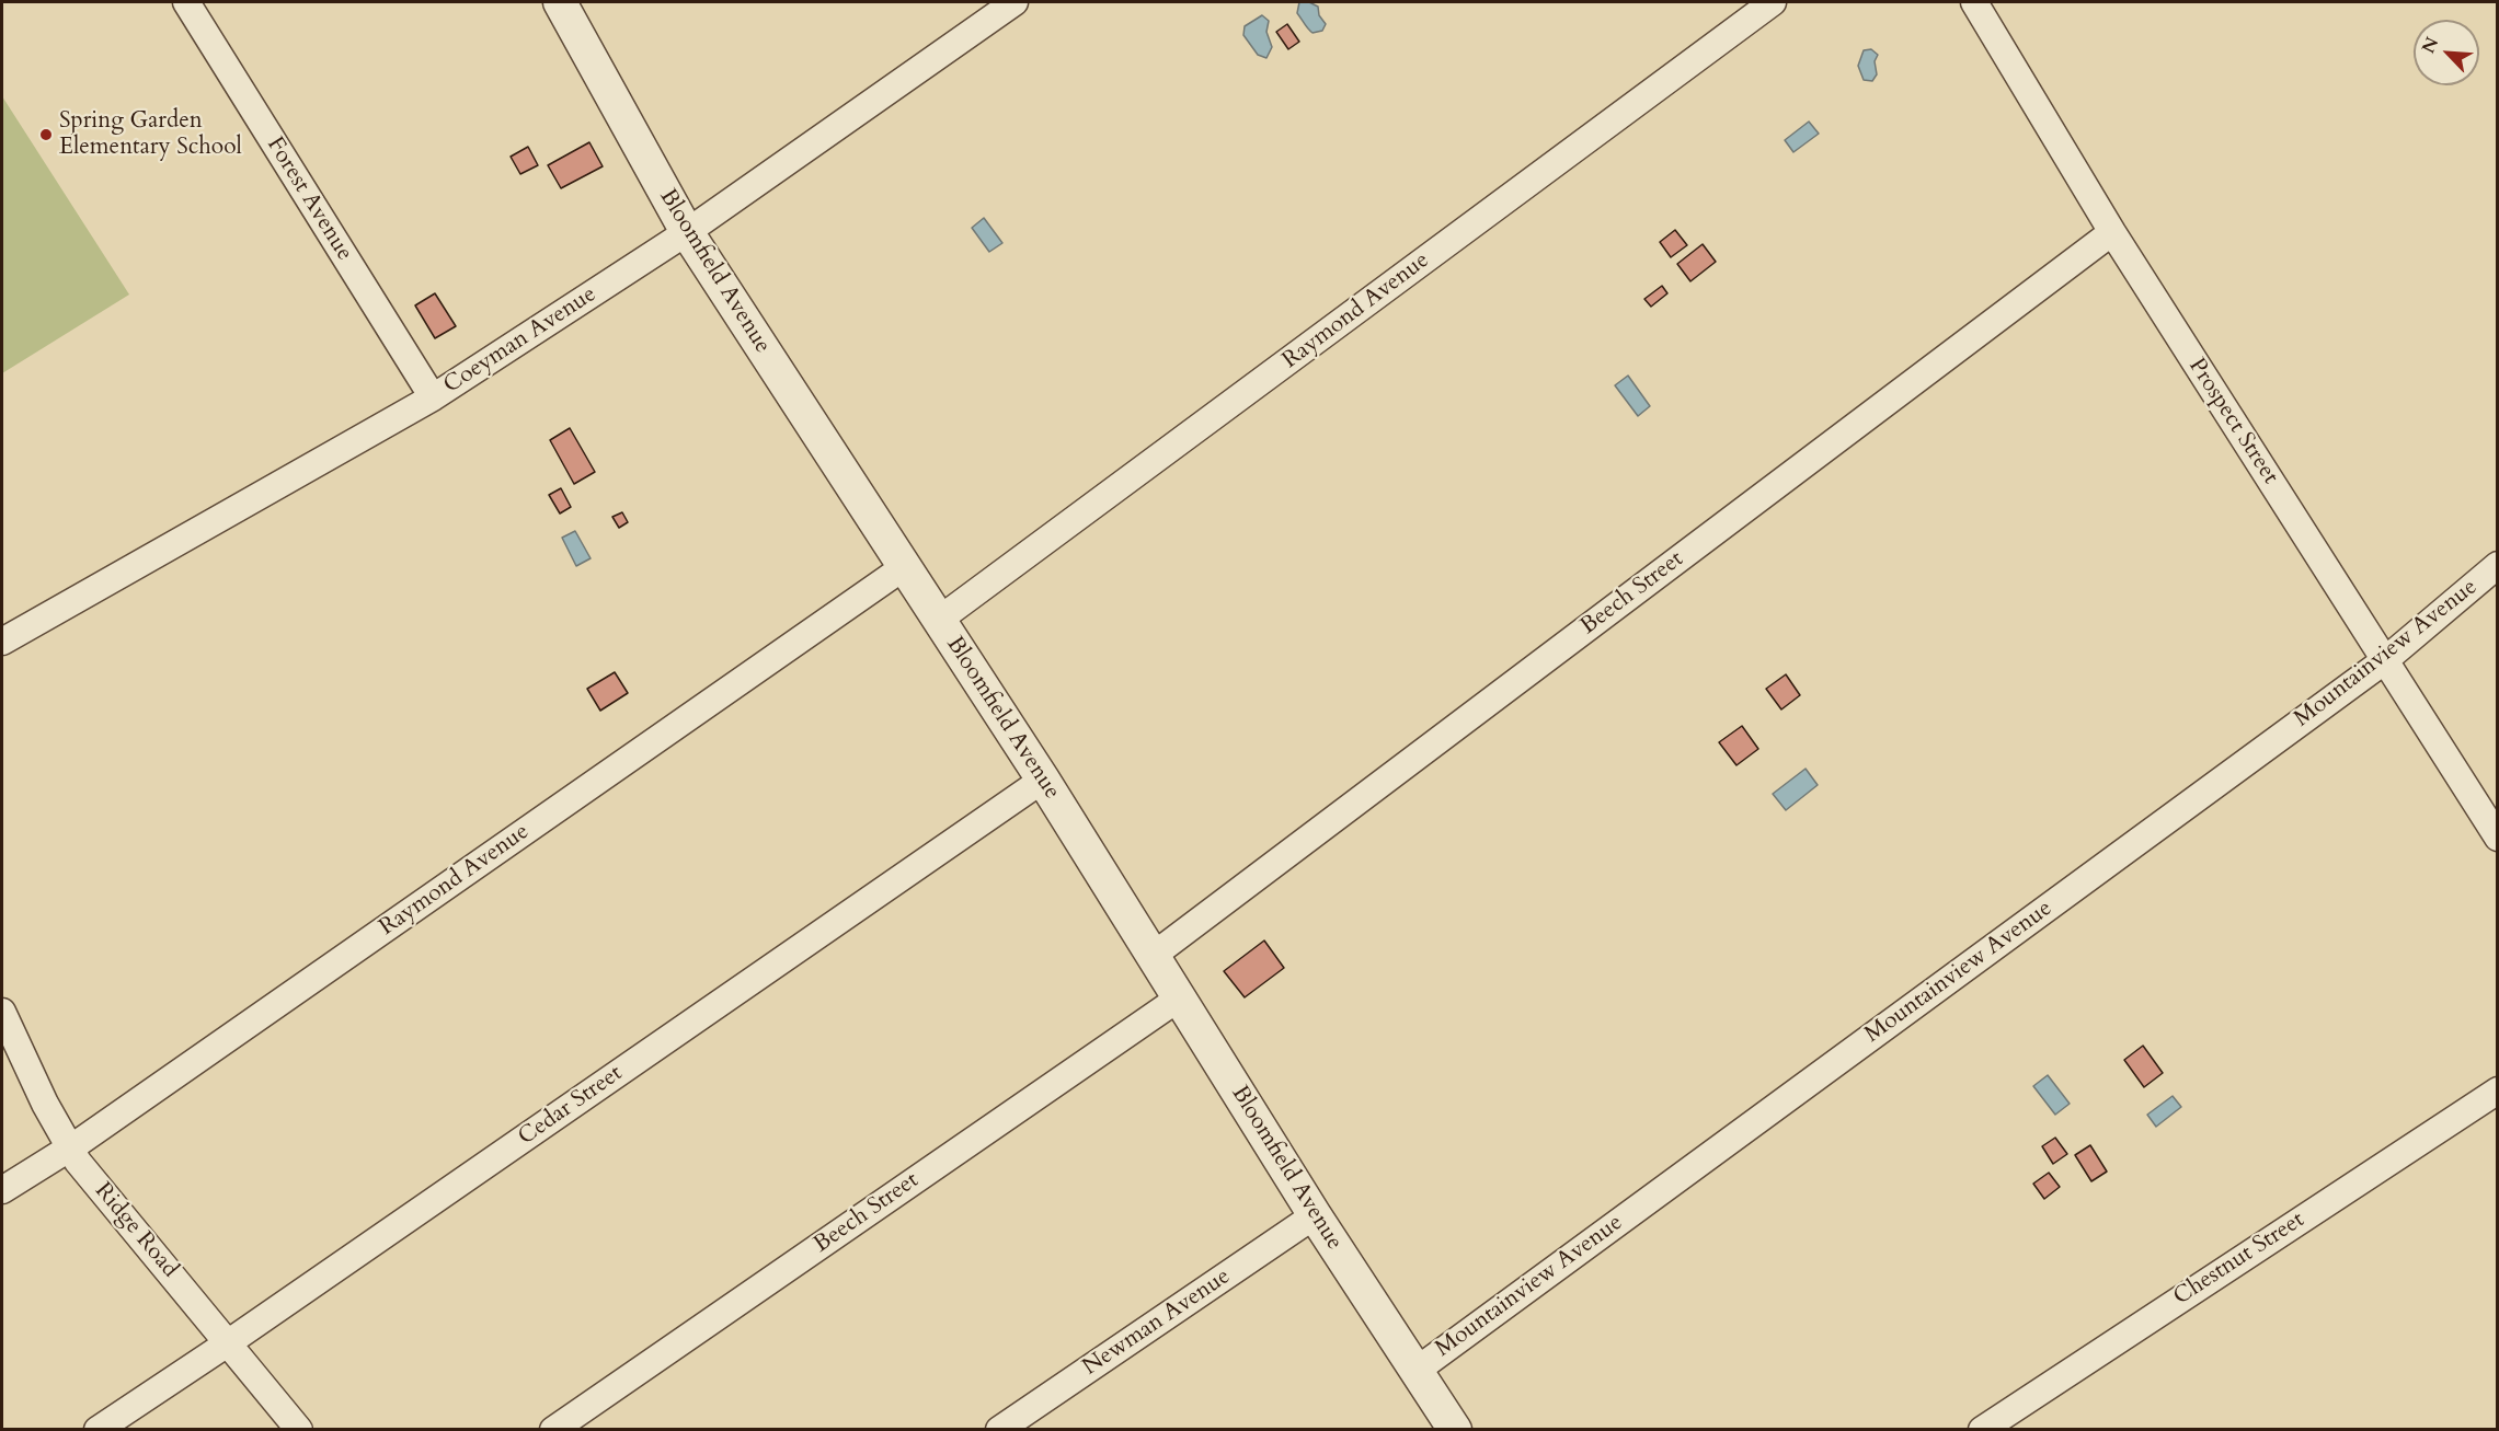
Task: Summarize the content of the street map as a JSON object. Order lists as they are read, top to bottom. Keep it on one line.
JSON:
{"streets":{"street":["Forest Avenue","Bloomfield Avenue","Raymond Avenue","Coeyman Avenue","Prospect Street","Beech Street","Mountainview Avenue","Cedar Street","Ridge Road","Chestnut Street","Newman Avenue"]},"crossings":[["Forest Avenue","Coeyman Avenue"],["Bloomfield Avenue","Raymond Avenue"],["Bloomfield Avenue","Coeyman Avenue"],["Bloomfield Avenue","Beech Street"],["Bloomfield Avenue","Mountainview Avenue"],["Bloomfield Avenue","Cedar Street"],["Bloomfield Avenue","Newman Avenue"],["Raymond Avenue","Ridge Road"],["Prospect Street","Beech Street"],["Prospect Street","Mountainview Avenue"],["Cedar Street","Ridge Road"]],"places":["Spring Garden Elementary School"],"north":"top left"}
